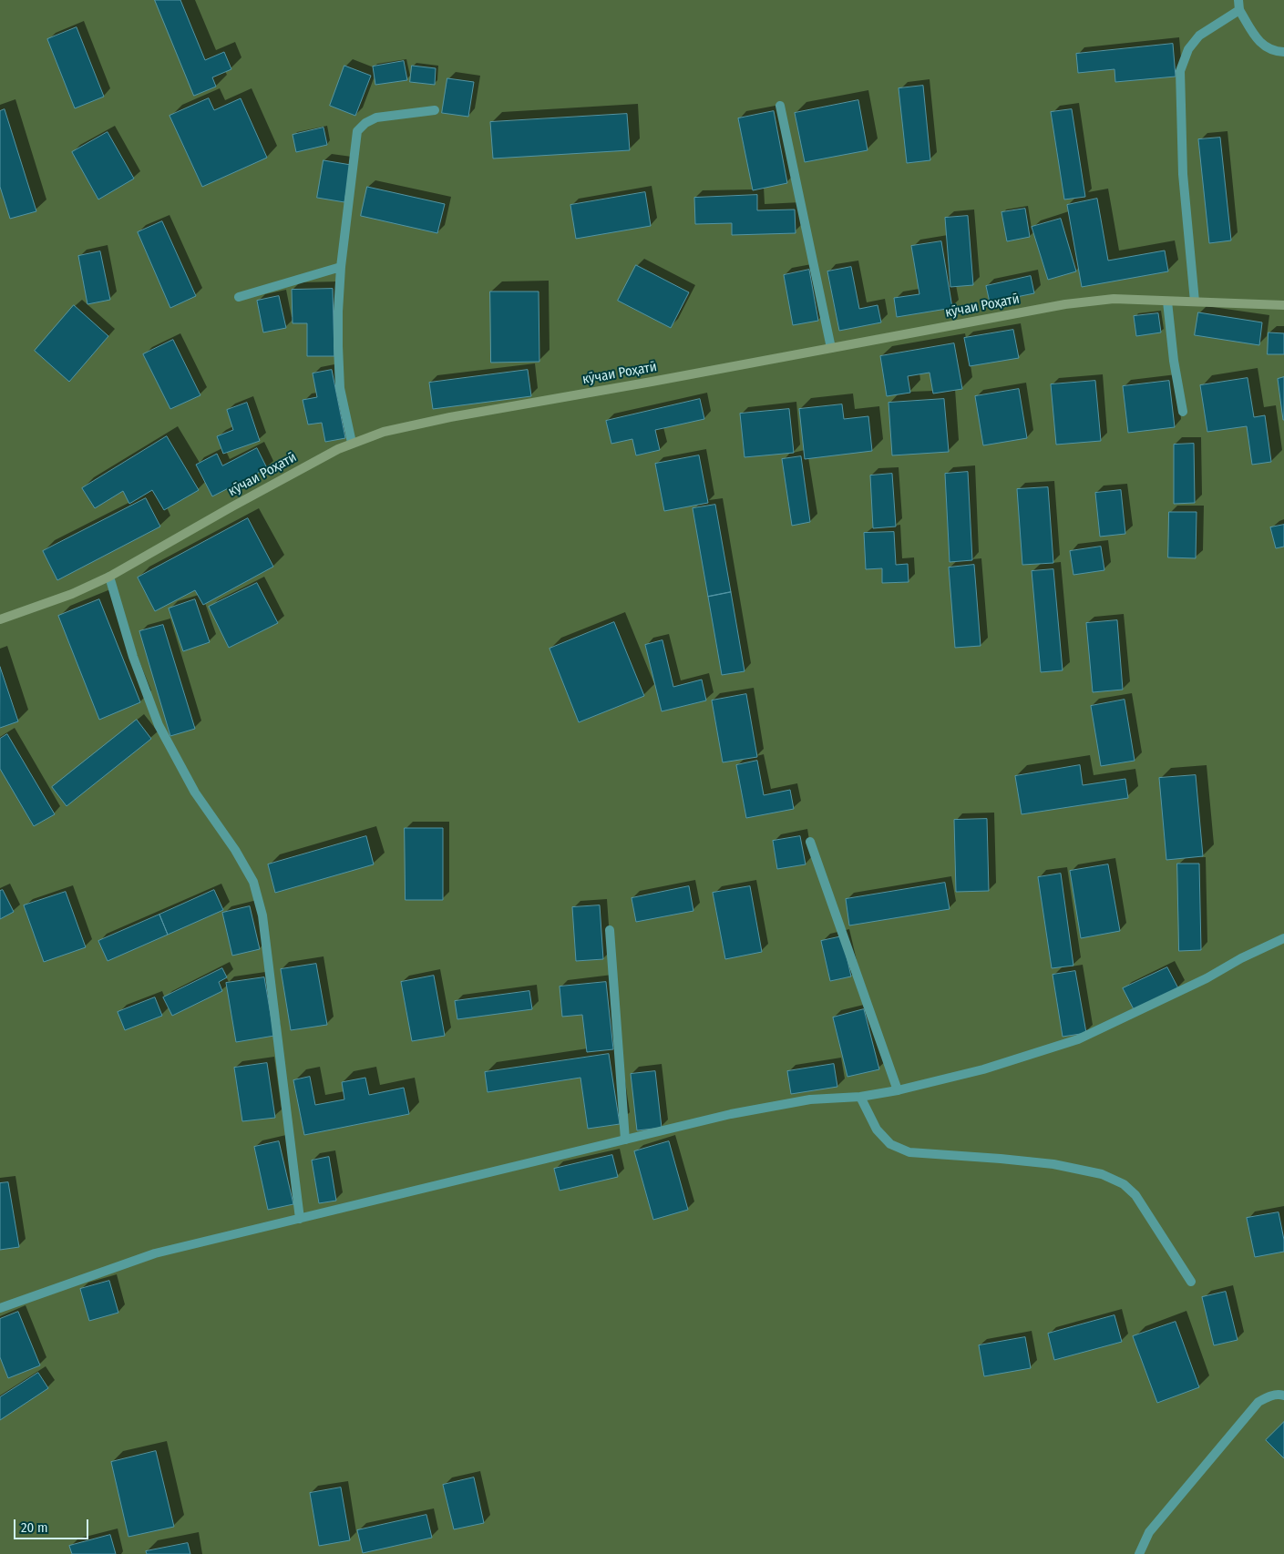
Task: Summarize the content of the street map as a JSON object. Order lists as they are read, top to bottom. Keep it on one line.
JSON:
{"streets":{"street":["кӯчаи Роҳатӣ"]},"scale_bar":"20 m"}
